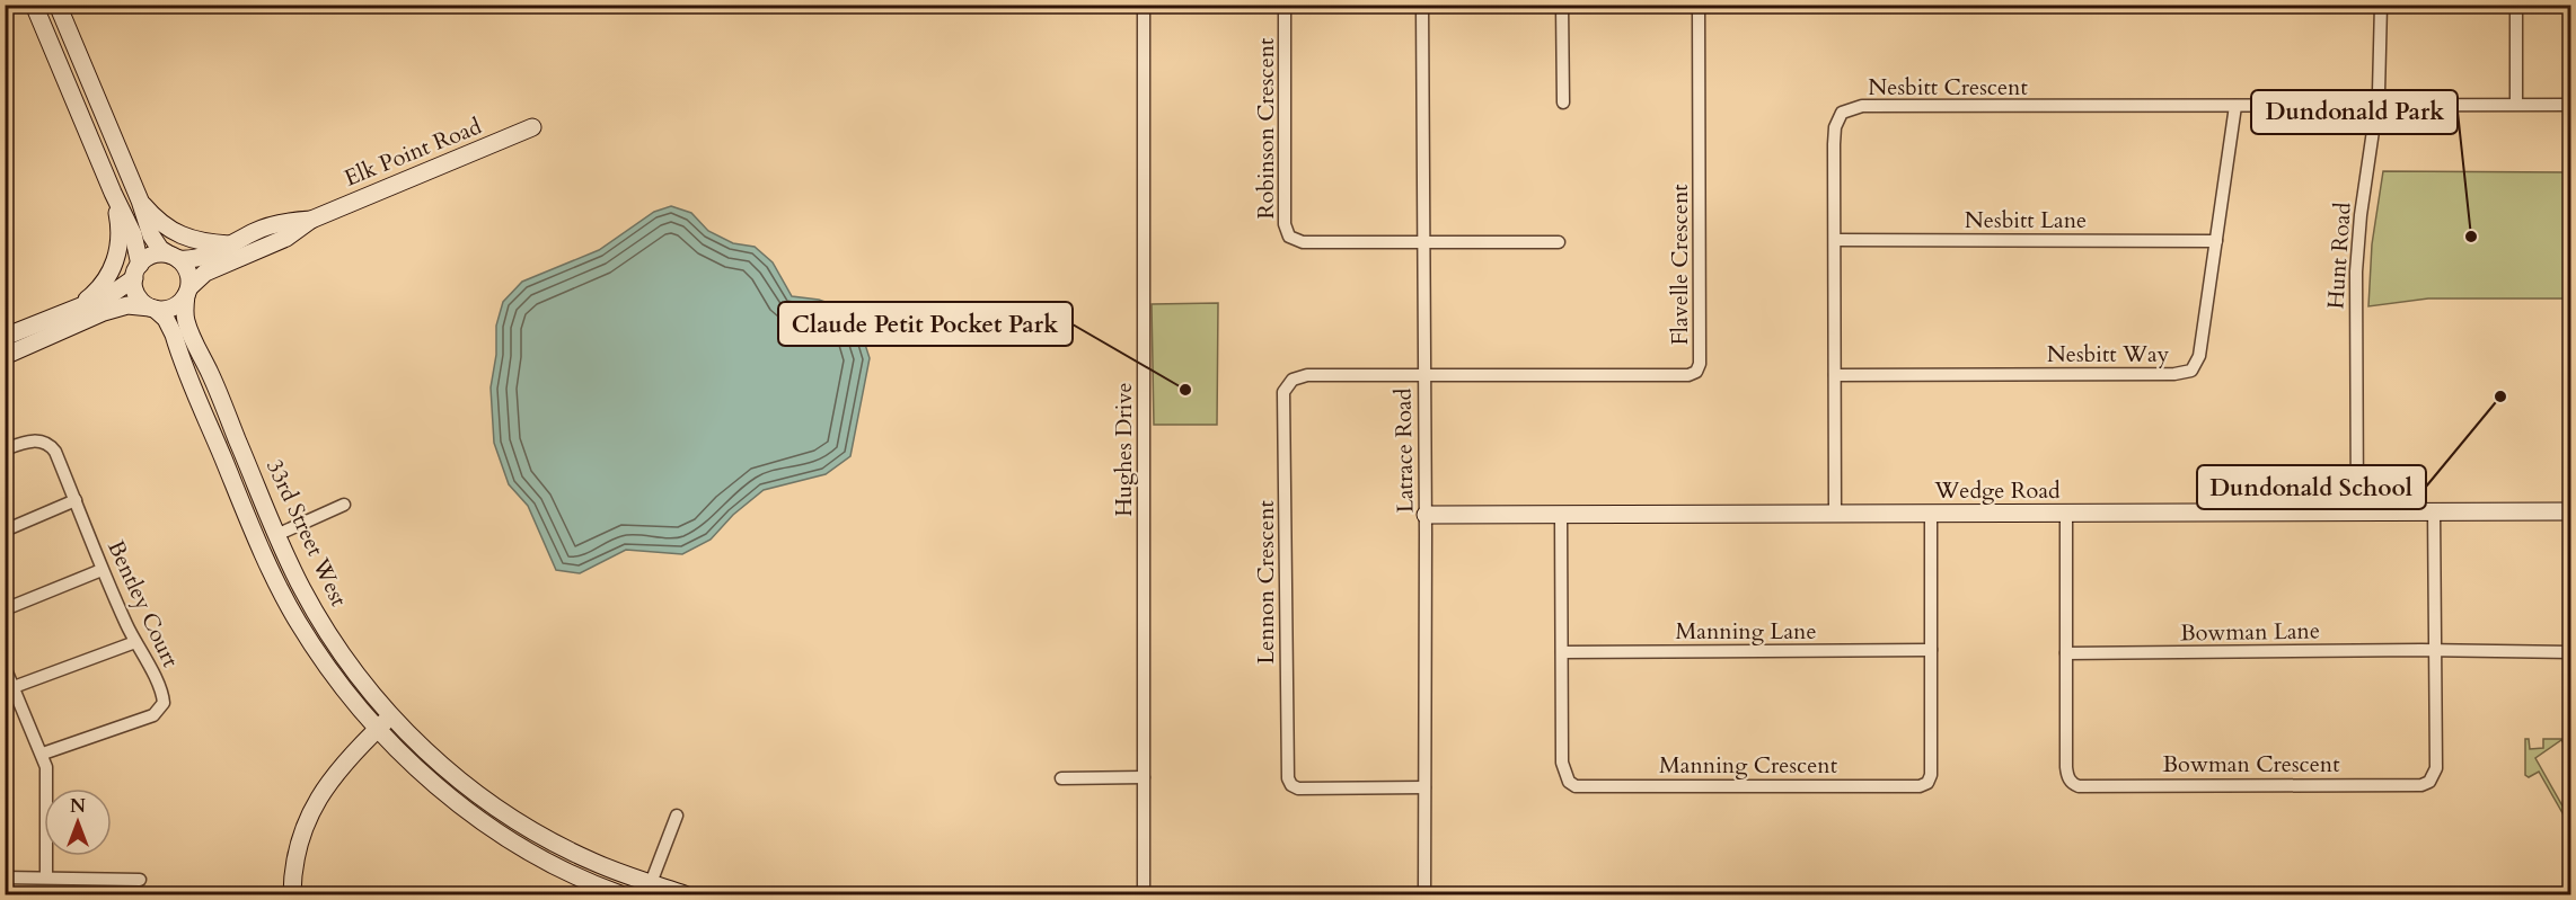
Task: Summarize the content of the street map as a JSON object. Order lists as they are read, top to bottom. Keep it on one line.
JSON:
{"streets":{"main road":["Elk Point Road","Wedge Road","33rd Street West"],"street":["Nesbitt Crescent","Robinson Crescent","Nesbitt Lane","Hunt Road","Flavelle Crescent","Nesbitt Way","Hughes Drive","Latrace Road","Lennon Crescent","Bentley Court","Manning Lane","Bowman Lane","Bowman Crescent","Manning Crescent"]},"crossings":[["Nesbitt Crescent","Nesbitt Lane"],["Nesbitt Crescent","Hunt Road"],["Nesbitt Crescent","Nesbitt Way"],["Nesbitt Crescent","Wedge Road"],["Robinson Crescent","Latrace Road"],["Elk Point Road","33rd Street West"],["Nesbitt Lane","Nesbitt Way"],["Hunt Road","Wedge Road"],["Flavelle Crescent","Latrace Road"],["Flavelle Crescent","Lennon Crescent"],["Latrace Road","Wedge Road"],["Latrace Road","Lennon Crescent"],["Wedge Road","Bowman Crescent"],["Wedge Road","Manning Crescent"],["Manning Lane","Manning Crescent"],["Bowman Lane","Bowman Crescent"]],"places":["Dundonald Park","Claude Petit Pocket Park","Dundonald School"],"north":"top"}
